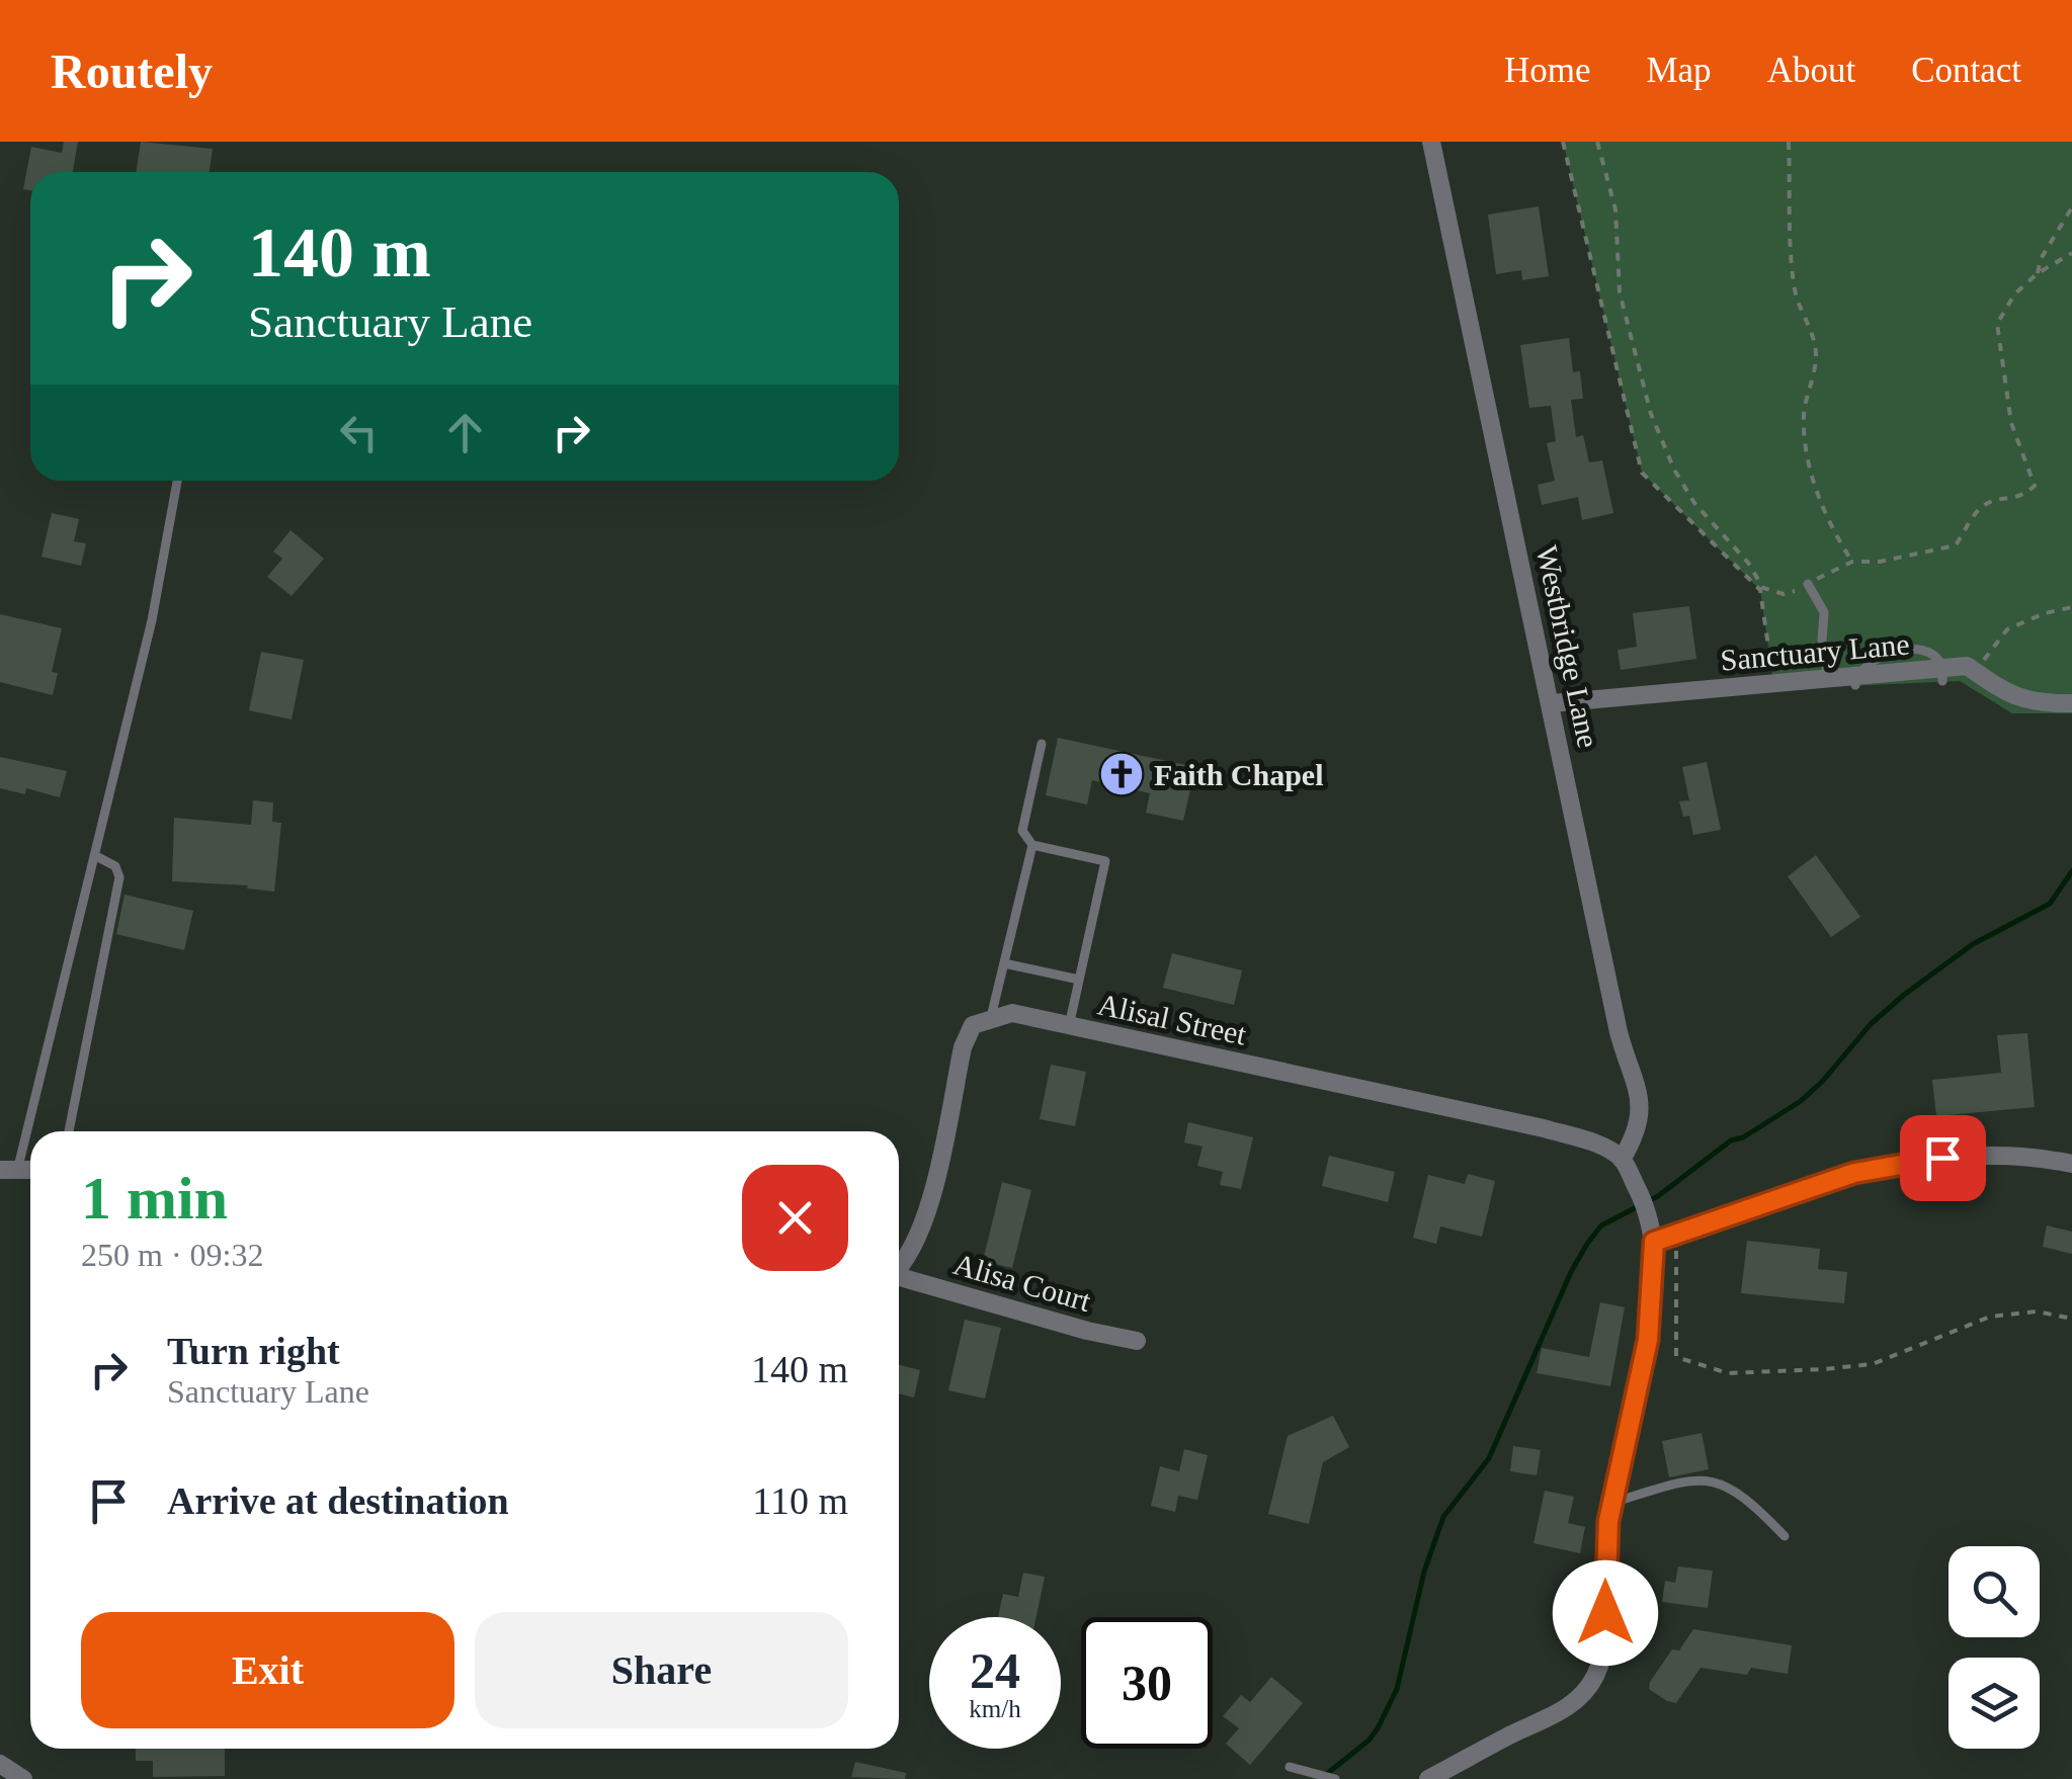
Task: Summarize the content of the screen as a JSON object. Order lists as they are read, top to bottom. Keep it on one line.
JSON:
{"streets":{"street":["Westbridge Lane","Sanctuary Lane","Alisal Street","Alisa Court"]},"crossings":[["Westbridge Lane","Sanctuary Lane"],["Westbridge Lane","Alisal Street"]],"places":{"church":["Faith Chapel"]},"page":{"header":"Routely","nav":["Home","Map","About","Contact"],"turn":["140 m","Sanctuary Lane"],"heading":["1 min","250 m · 09:32"],"list":[{"name":"Turn right","note":"Sanctuary Lane","value":"140 m"},{"name":"Arrive at destination","value":"110 m"}],"buttons":["Exit","Share"],"speed":"24 km/h","limit":"30"}}
